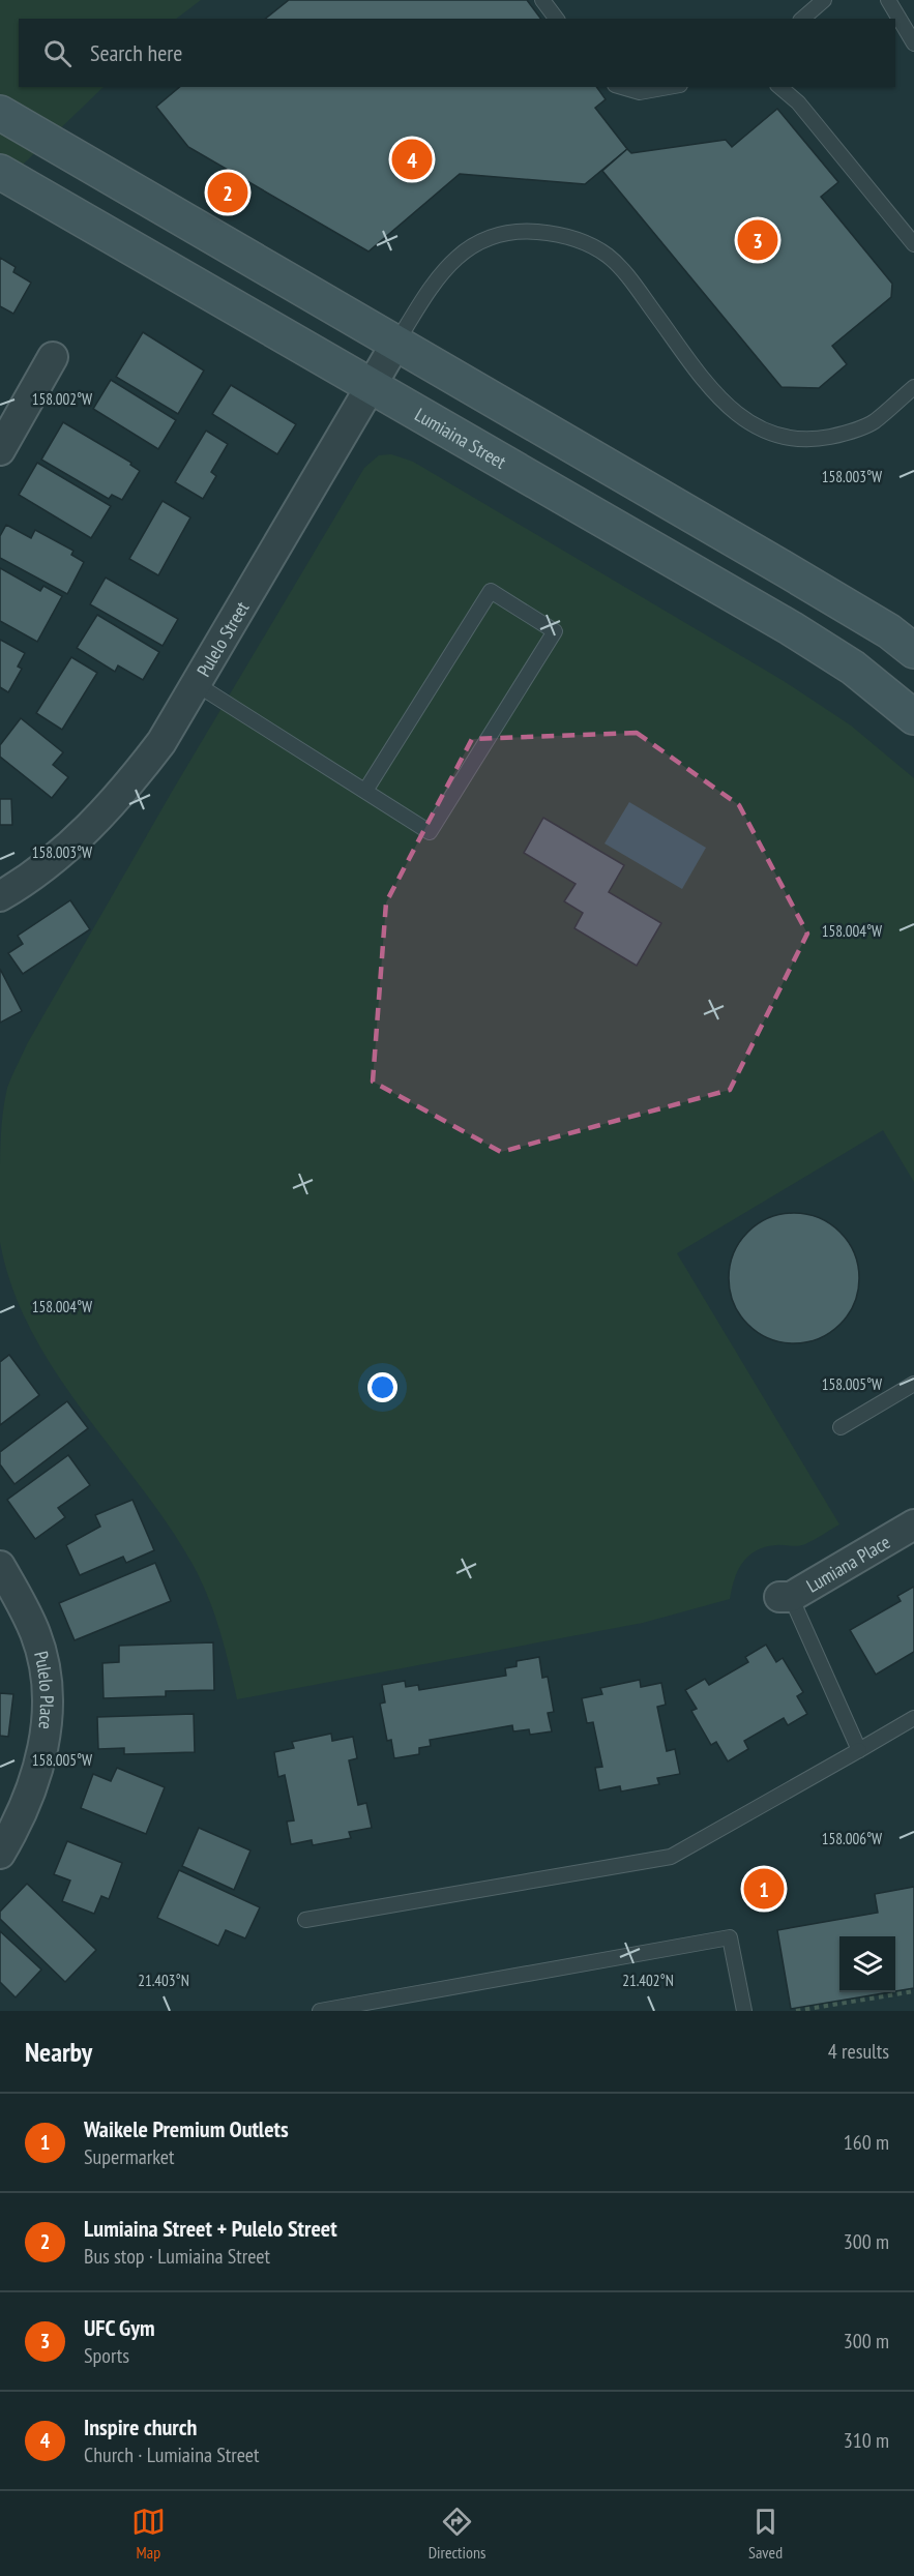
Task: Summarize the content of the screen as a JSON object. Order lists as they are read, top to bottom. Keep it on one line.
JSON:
{"streets":{"main road":["Lumiaina Street"],"street":["Pulelo Street","Lumiana Place","Pulelo Place"]},"crossings":[["Lumiaina Street","Pulelo Street"]],"page":{"search":"Search here","pins":["4","2","3","1"],"heading":["Nearby","4 results"],"list":[{"mark":"1","name":"Waikele Premium Outlets","note":"Supermarket","value":"160 m"},{"mark":"2","name":"Lumiaina Street + Pulelo Street","note":"Bus stop · Lumiaina Street","value":"300 m"},{"mark":"3","name":"UFC Gym","note":"Sports","value":"300 m"},{"mark":"4","name":"Inspire church","note":"Church · Lumiaina Street","value":"310 m"}],"nav":["Map","Directions","Saved"]},"coordinates":["158.002°W","158.003°W","158.004°W","158.005°W","158.006°W","21.403°N","21.402°N"]}
